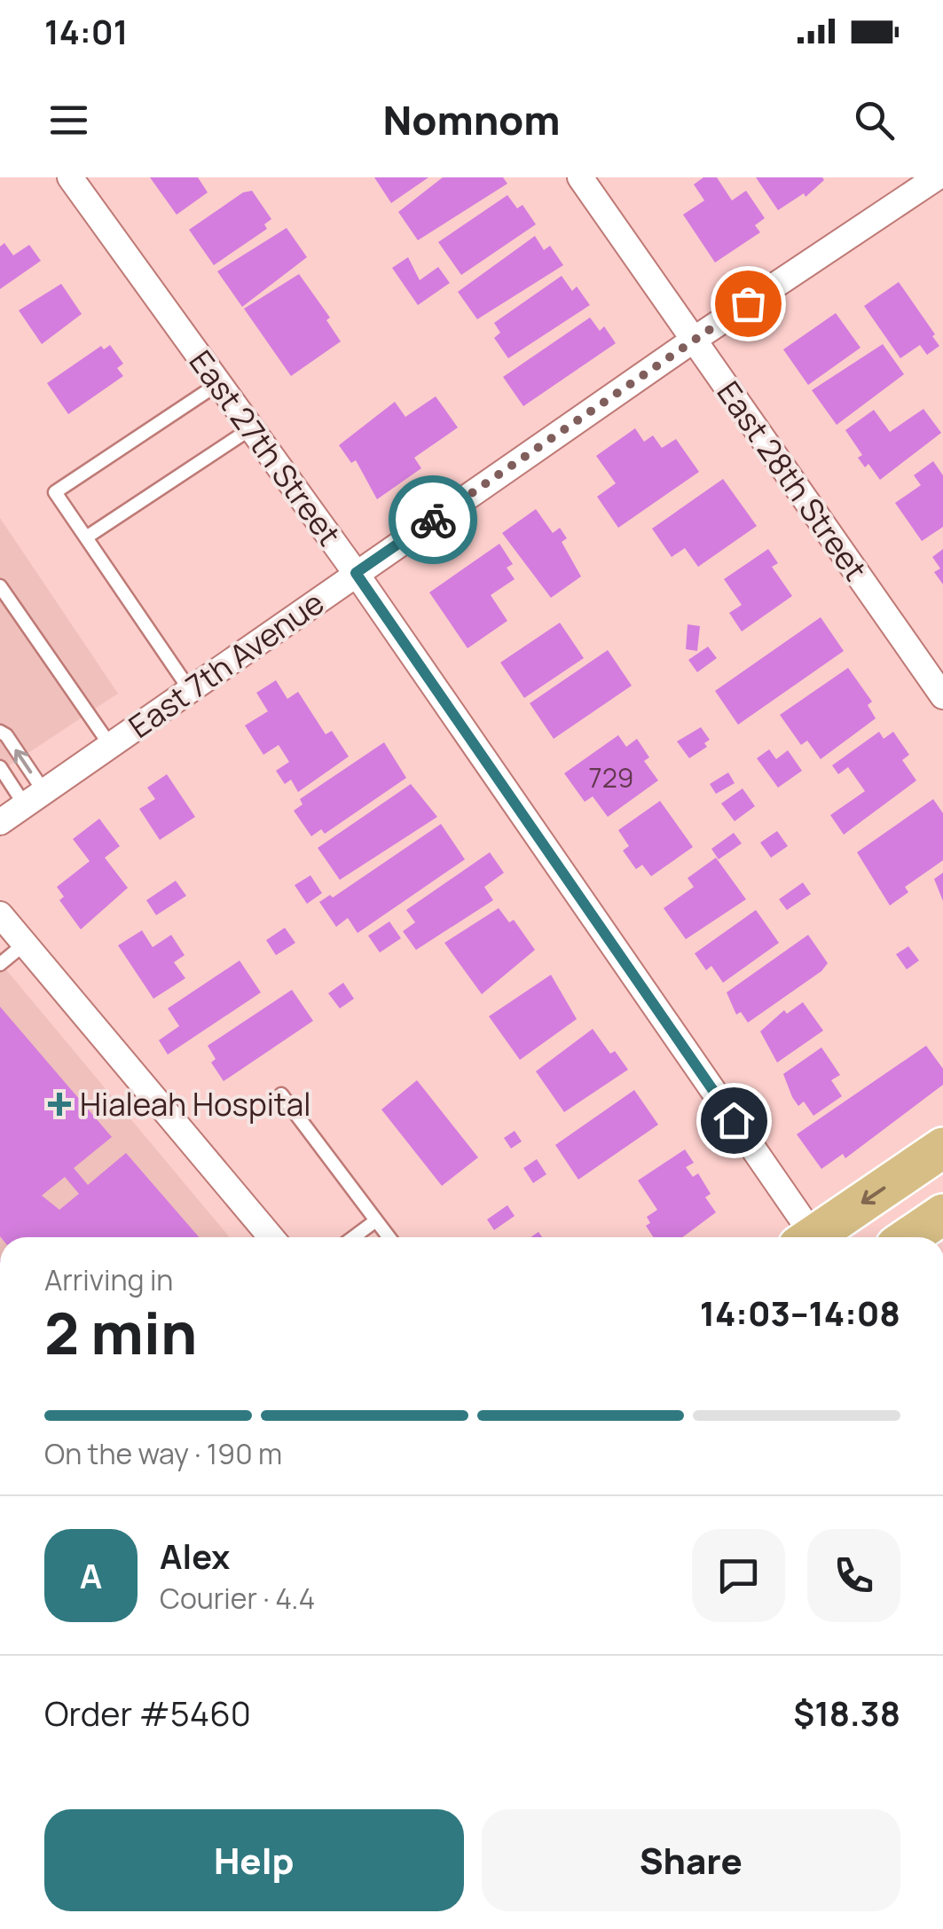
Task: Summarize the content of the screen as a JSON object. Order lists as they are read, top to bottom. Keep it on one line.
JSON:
{"streets":{"street":["East 27th Street","East 28th Street","East 7th Avenue"]},"crossings":[["East 27th Street","East 7th Avenue"],["East 28th Street","East 7th Avenue"]],"places":{"health":["Hialeah Hospital"]},"house_numbers":["729"],"page":{"status":"14:01","header":"Nomnom","heading":["2 min","Arriving in","14:03–14:08"],"panel":["Alex","Courier · 4.4","Order #5460","$18.38"],"bar":"On the way · 190 m","round":"A","buttons":["Help","Share"]}}
